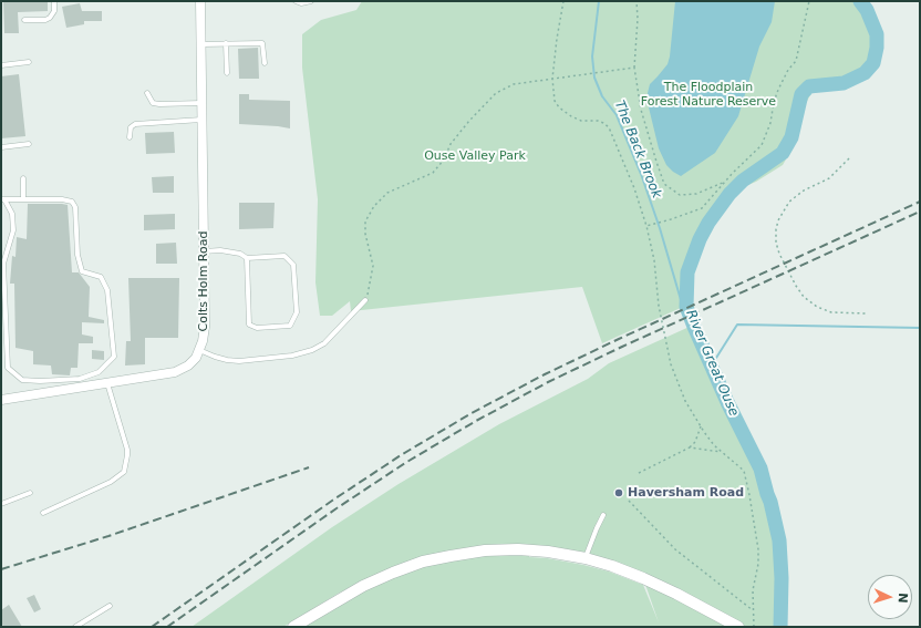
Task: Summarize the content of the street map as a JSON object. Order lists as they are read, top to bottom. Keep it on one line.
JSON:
{"streets":{"street":["Colts Holm Road"]},"water":["The Back Brook","River Great Ouse"],"parks":["The Floodplain Forest Nature Reserve","Ouse Valley Park"],"places":["Haversham Road"],"north":"right"}
